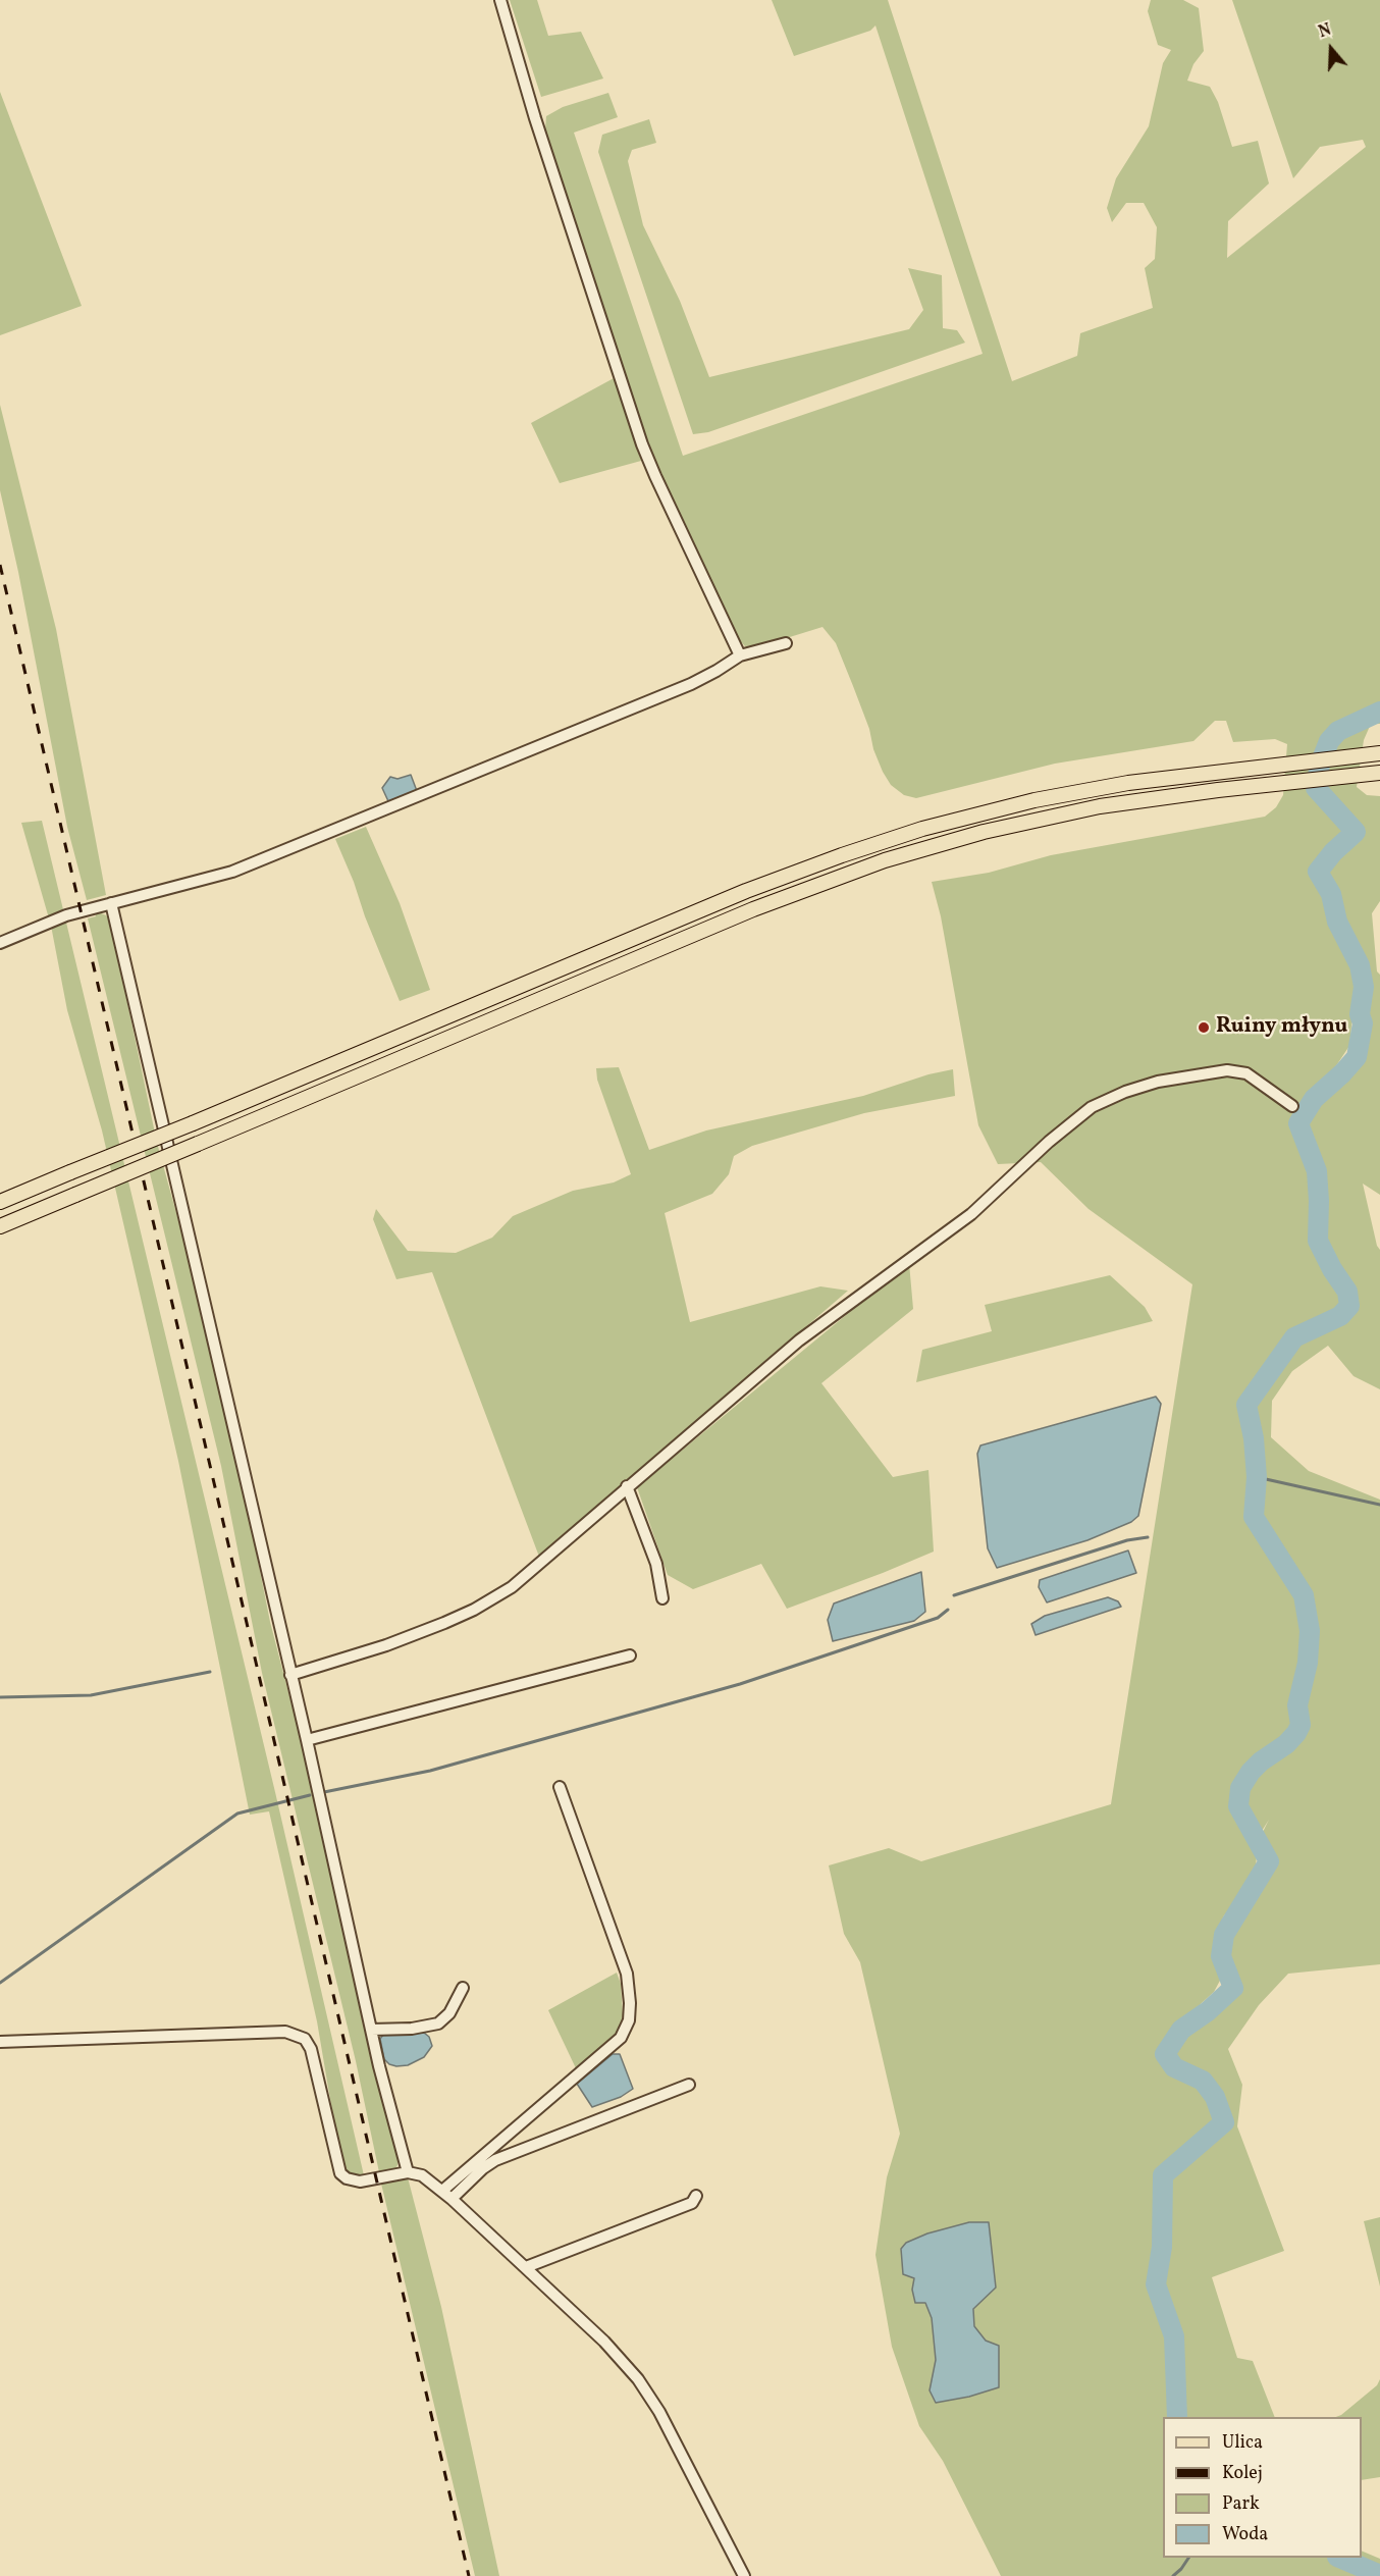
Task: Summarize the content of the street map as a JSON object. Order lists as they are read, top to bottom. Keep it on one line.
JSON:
{"places":["Ruiny młynu"],"legend":["Ulica","Kolej","Park","Woda"],"north":"top"}
